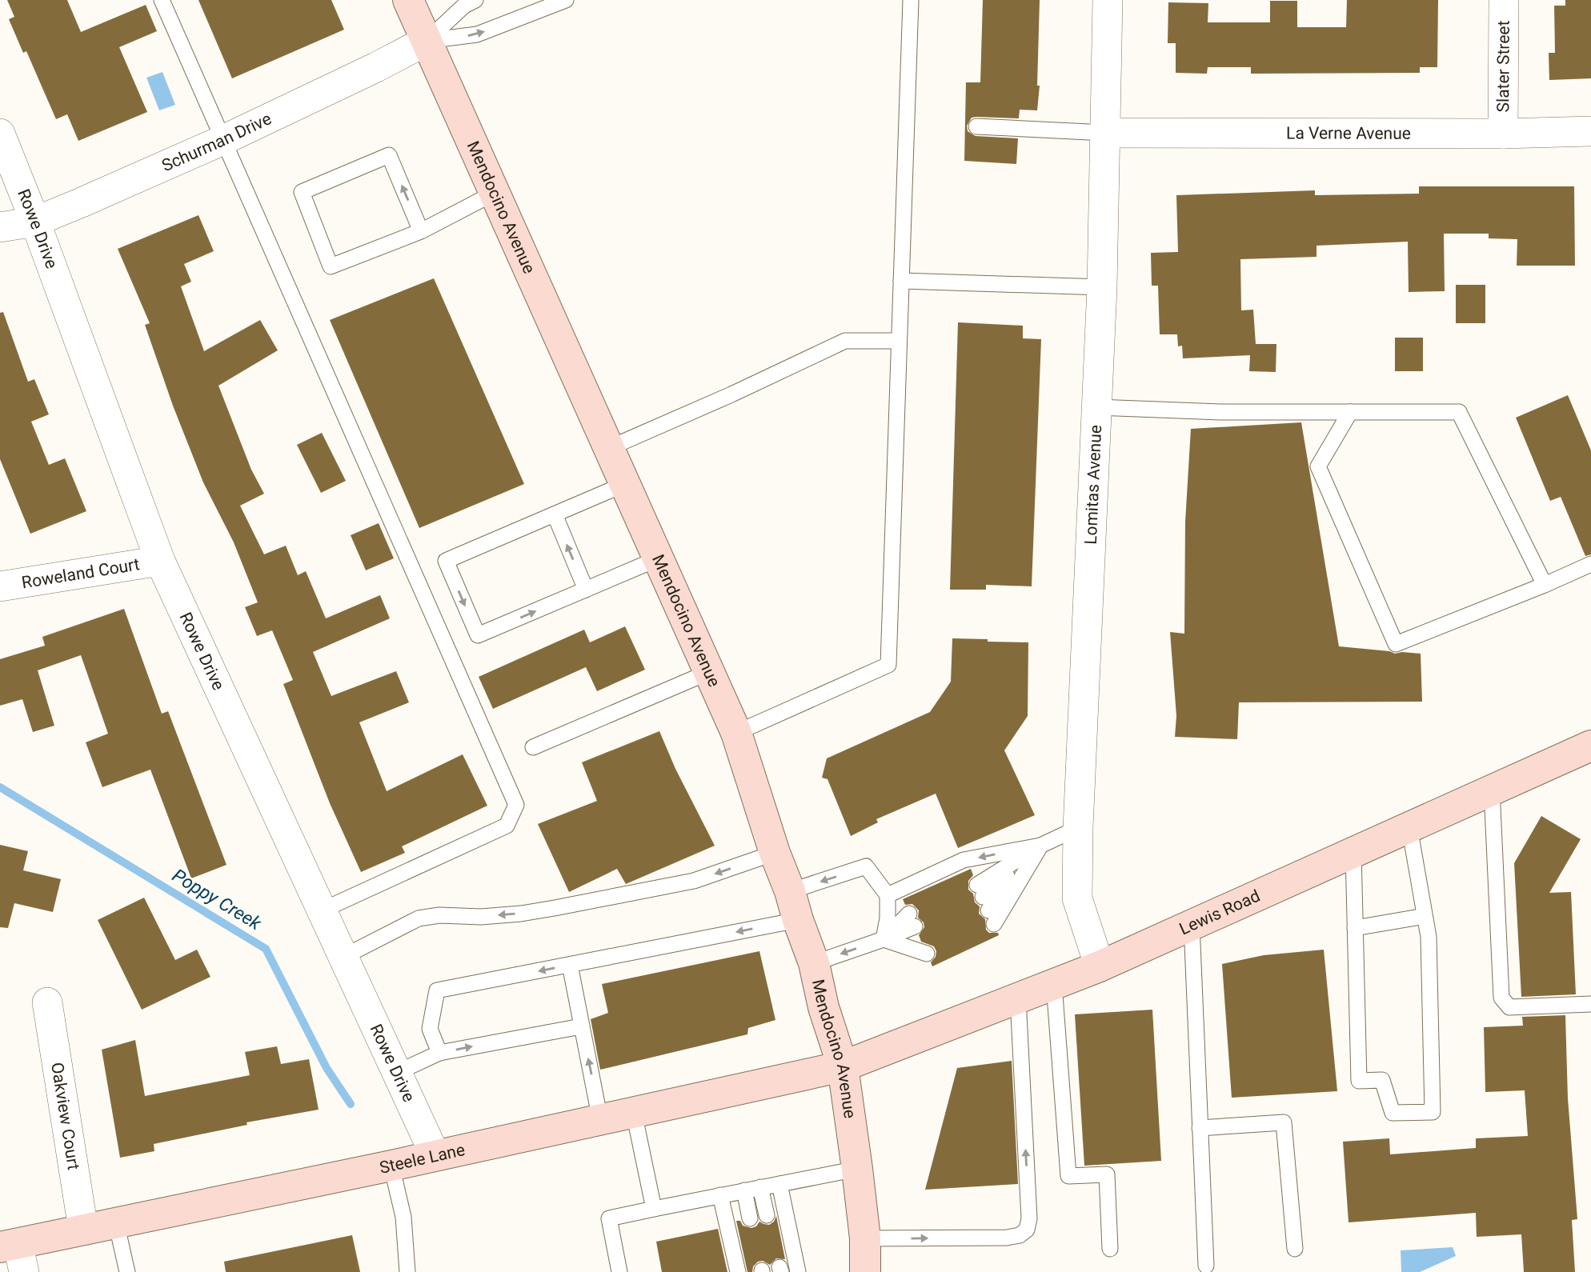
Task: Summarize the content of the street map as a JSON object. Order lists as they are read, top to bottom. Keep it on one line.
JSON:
{"streets":{"main road":["Mendocino Avenue","Lewis Road","Steele Lane"],"street":["Slater Street","La Verne Avenue","Schurman Drive","Rowe Drive","Lomitas Avenue","Roweland Court","Oakview Court"]},"crossings":[["Slater Street","La Verne Avenue"],["La Verne Avenue","Lomitas Avenue"],["Schurman Drive","Mendocino Avenue"],["Schurman Drive","Rowe Drive"],["Mendocino Avenue","Lewis Road"],["Mendocino Avenue","Steele Lane"],["Rowe Drive","Roweland Court"],["Rowe Drive","Steele Lane"],["Lomitas Avenue","Lewis Road"],["Lewis Road","Steele Lane"],["Oakview Court","Steele Lane"]],"water":["Poppy Creek"]}
